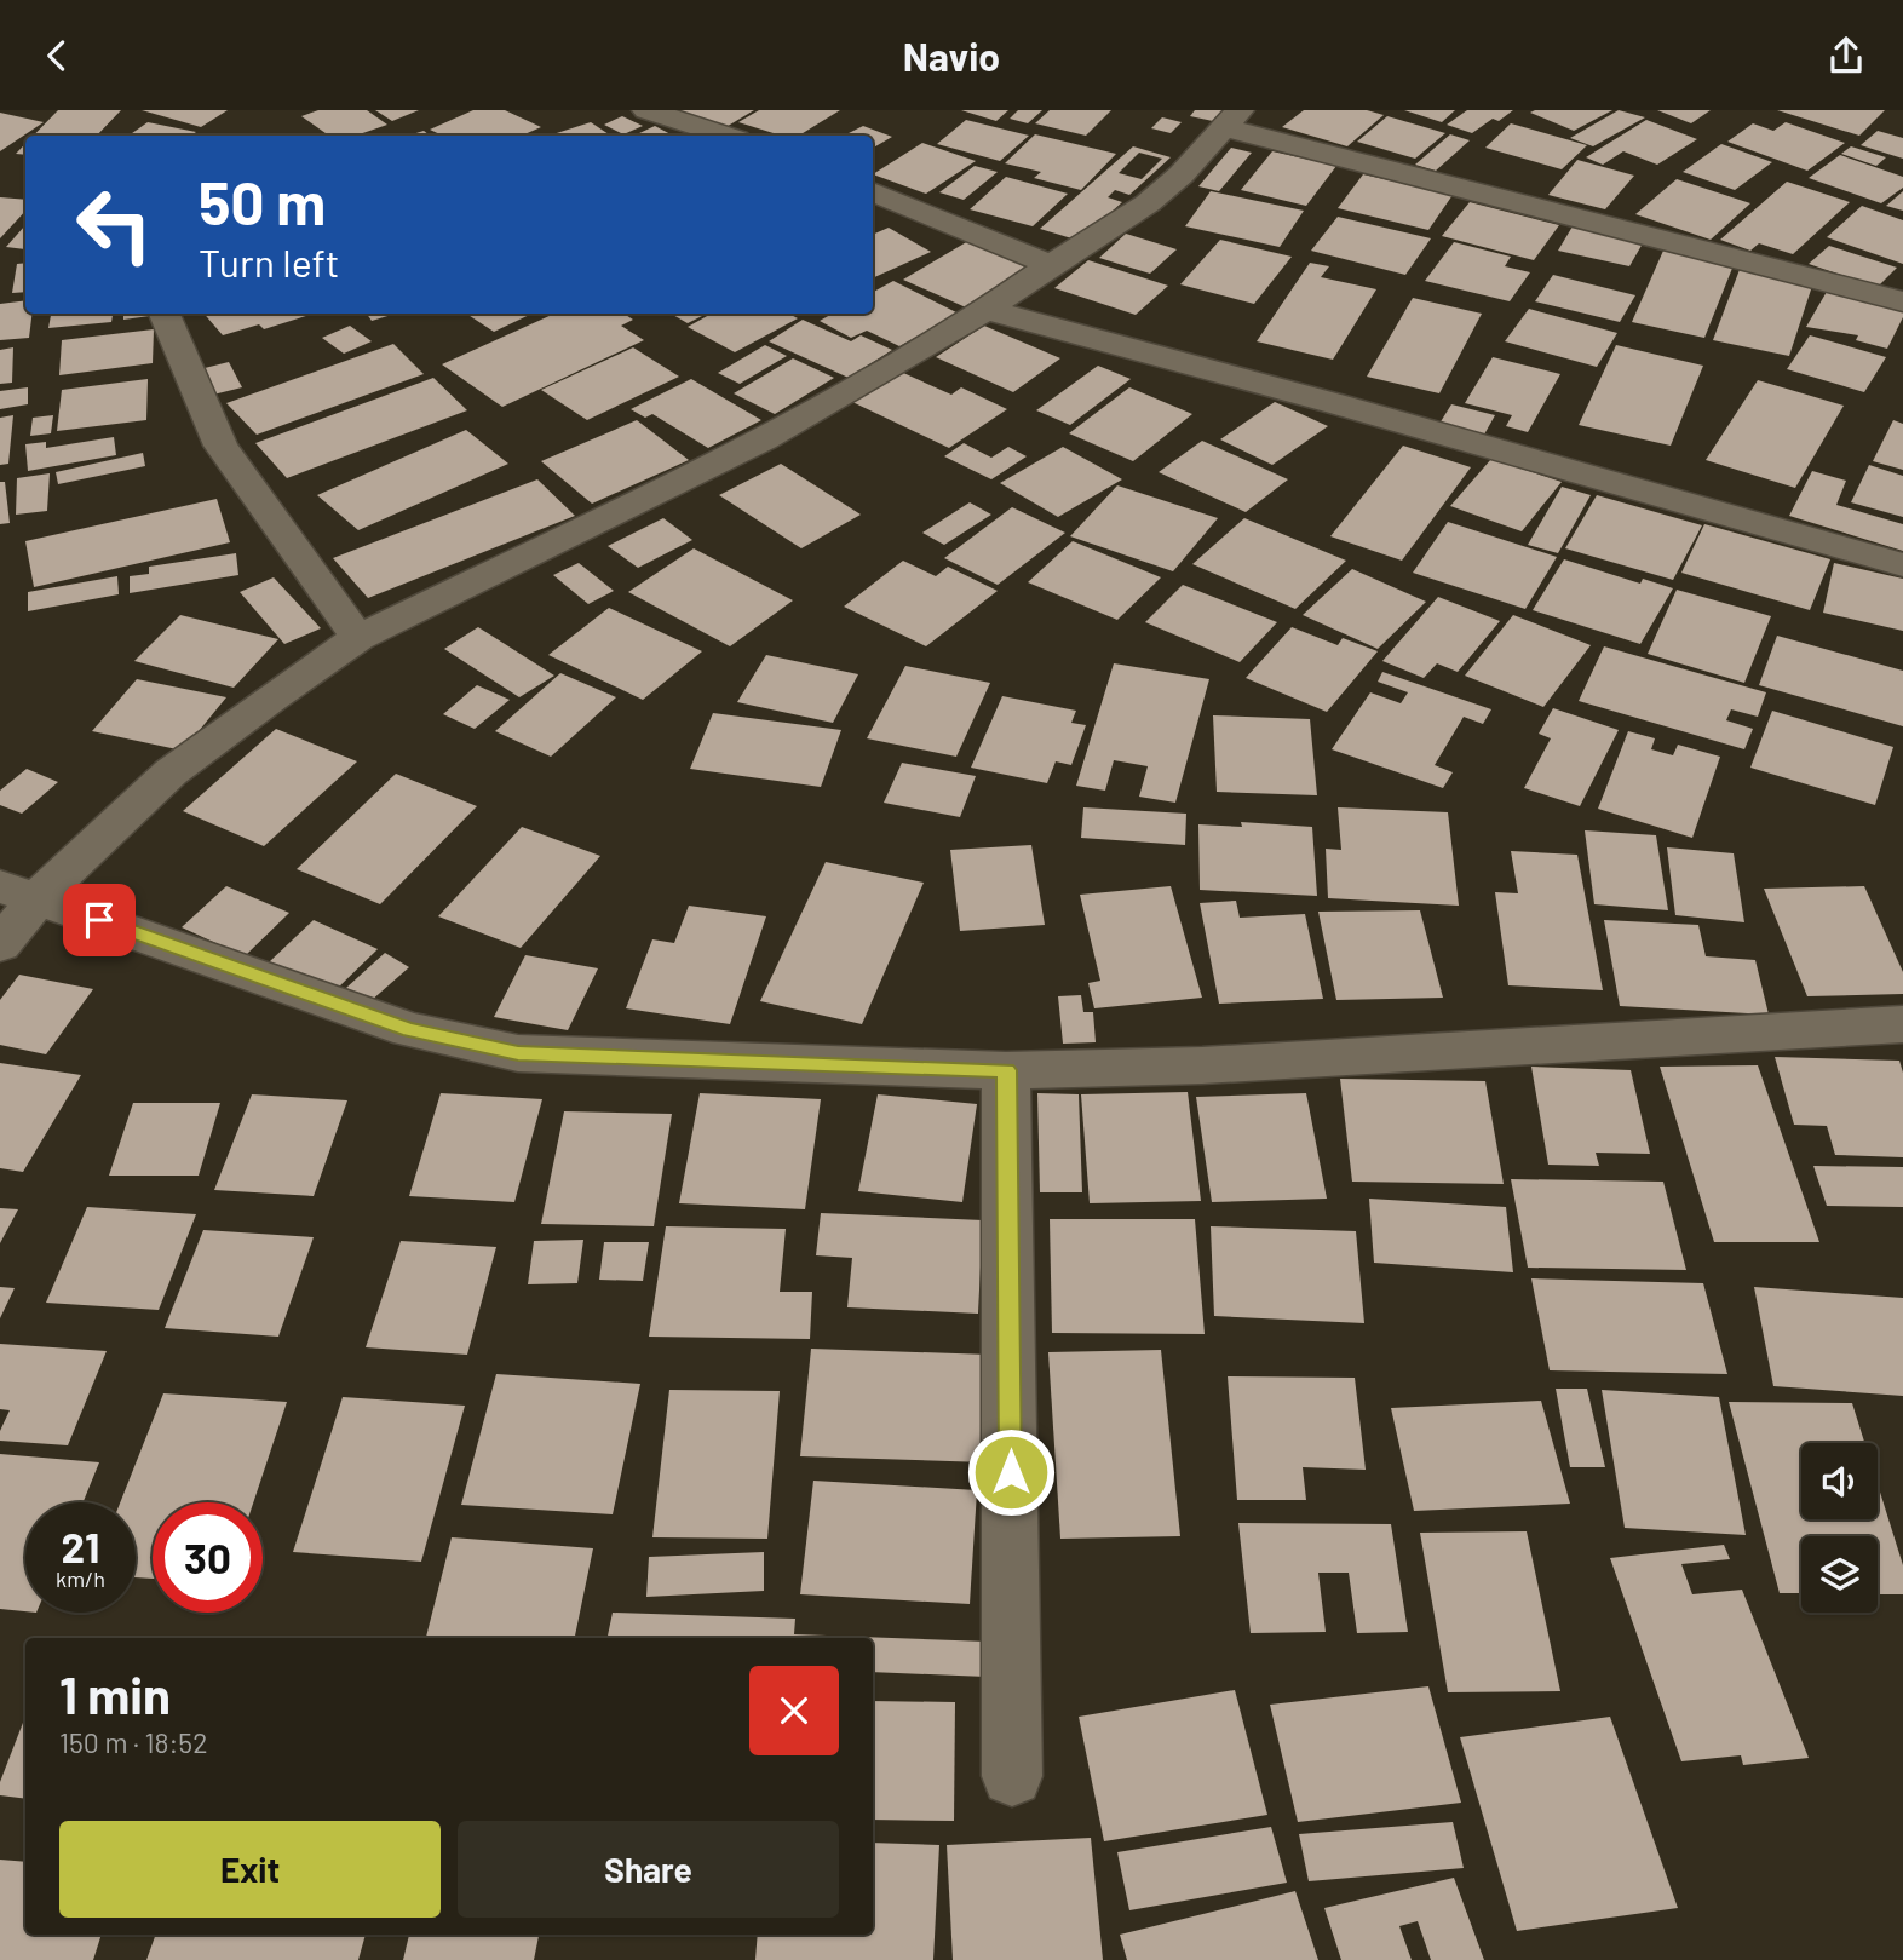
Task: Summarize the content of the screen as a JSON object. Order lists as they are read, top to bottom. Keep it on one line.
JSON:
{"page":{"header":"Navio","turn":["50 m","Turn left"],"speed":"21 km/h","limit":"30","heading":["1 min","150 m · 18:52"],"buttons":["Exit","Share"]}}
